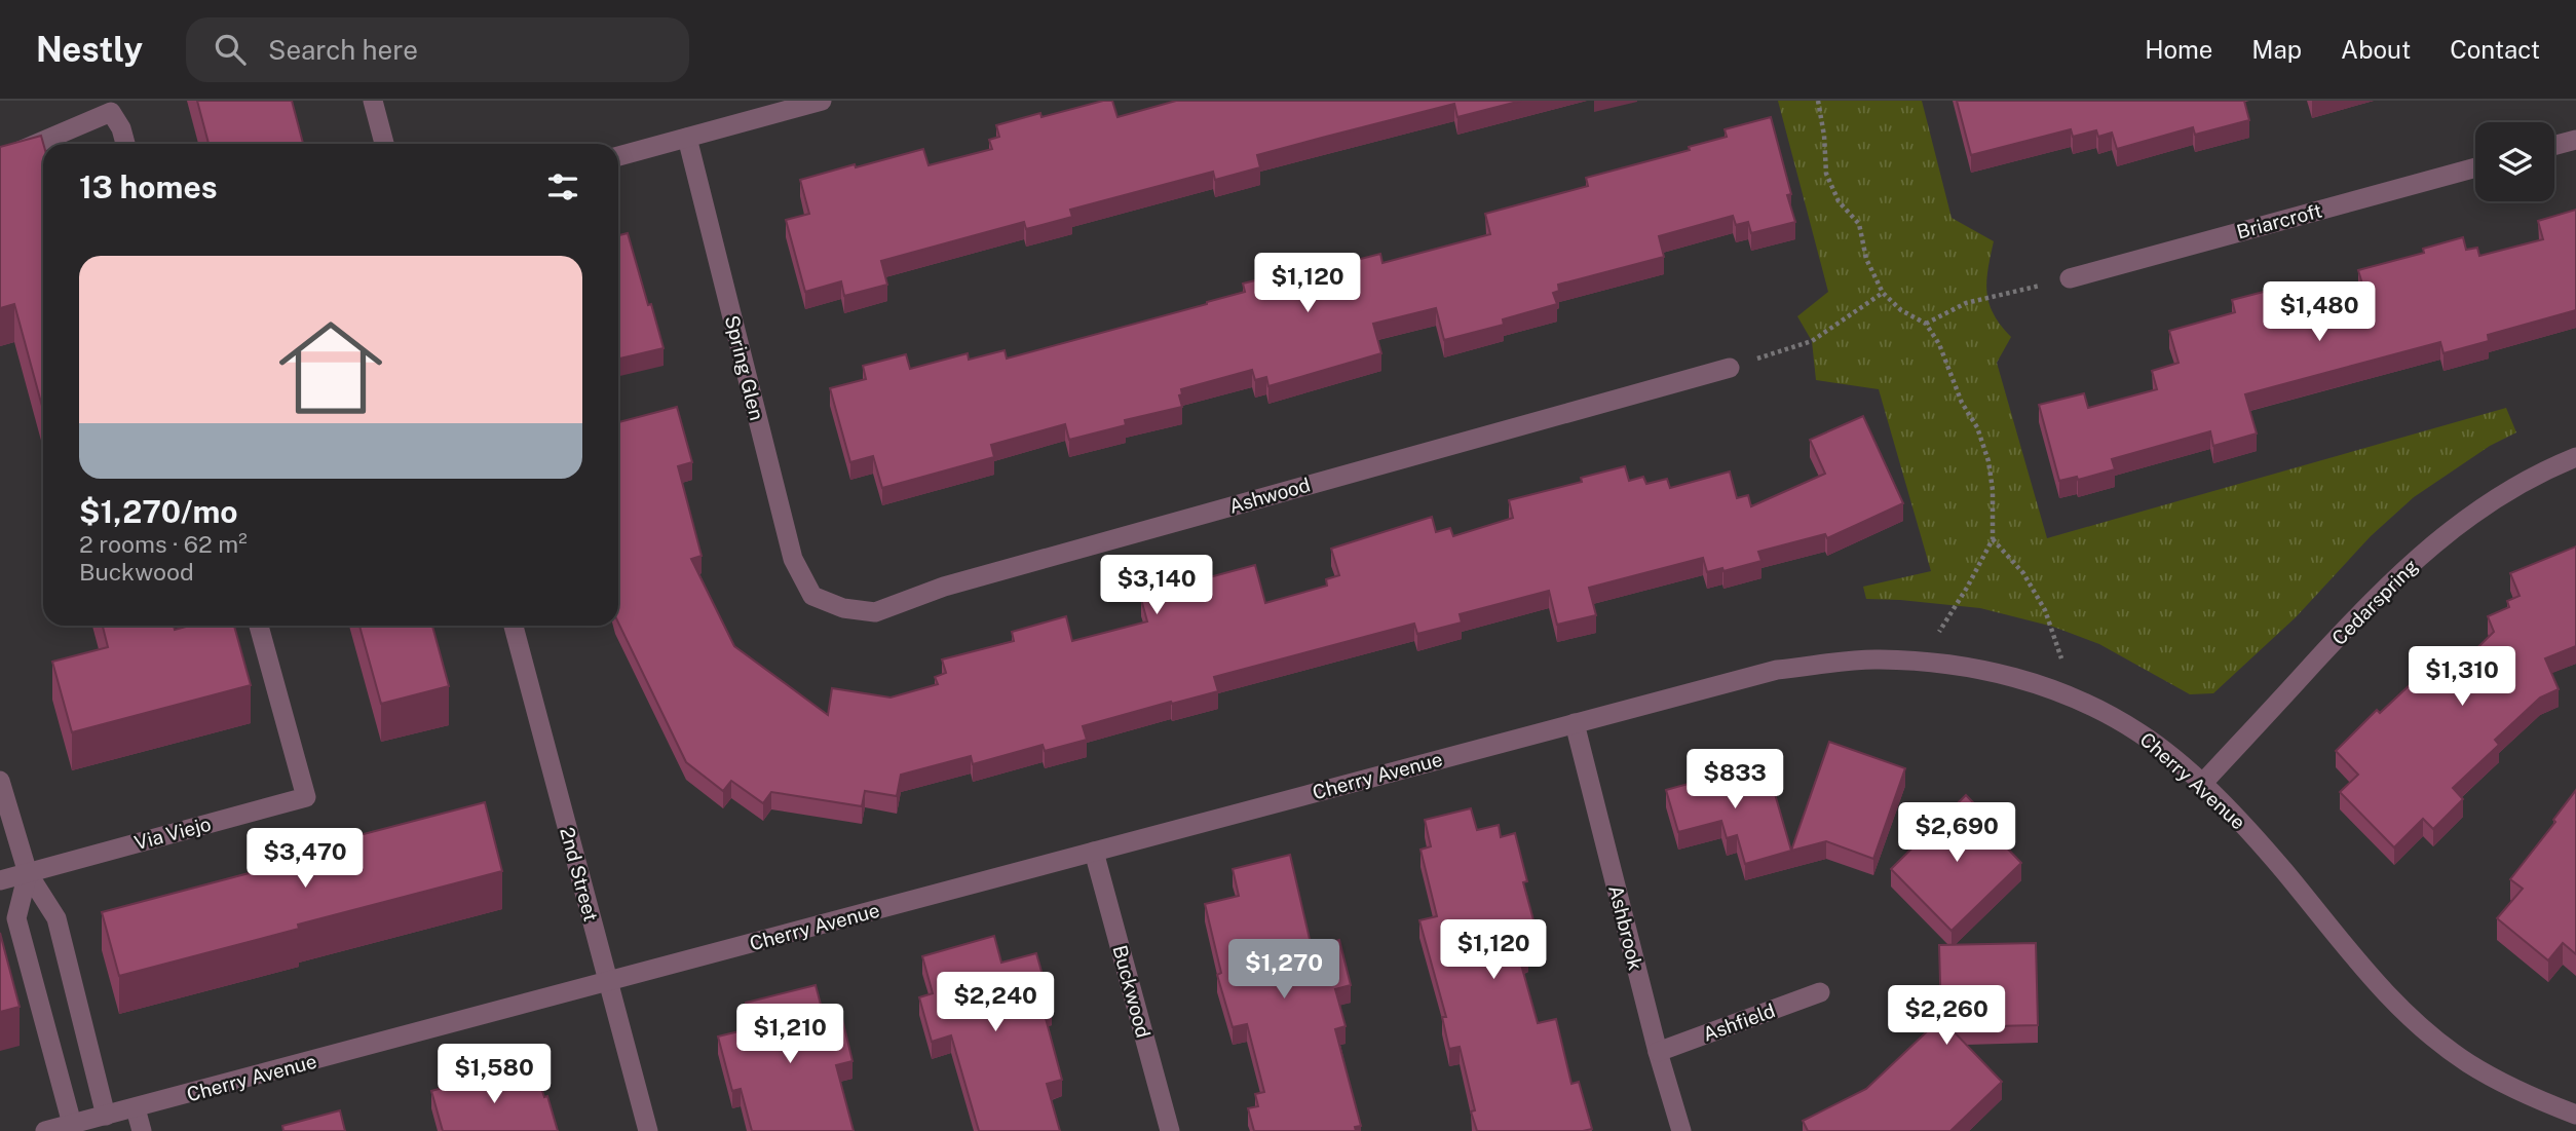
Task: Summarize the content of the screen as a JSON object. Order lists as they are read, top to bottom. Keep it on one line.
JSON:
{"streets":{"street":["Briarcroft","Spring Glen","Ashwood","Cedarspring","Cherry Avenue","Via Viejo","2nd Street","Ashbrook","Buckwood","Ashfield"]},"crossings":[["Spring Glen","Ashwood"],["Cedarspring","Cherry Avenue"],["Cherry Avenue","2nd Street"],["Cherry Avenue","Ashbrook"],["Cherry Avenue","Buckwood"],["Ashbrook","Ashfield"]],"page":{"header":"Nestly","search":"Search here","nav":["Home","Map","About","Contact"],"heading":"13 homes","list":[{"name":"$1,270/mo","note":"2 rooms · 62 m² · Buckwood"}],"price":["$1,120","$1,480","$3,140","$1,310","$833","$2,690","$3,470","$1,120","$1,270","$2,240","$2,260","$1,210","$1,580"]}}
